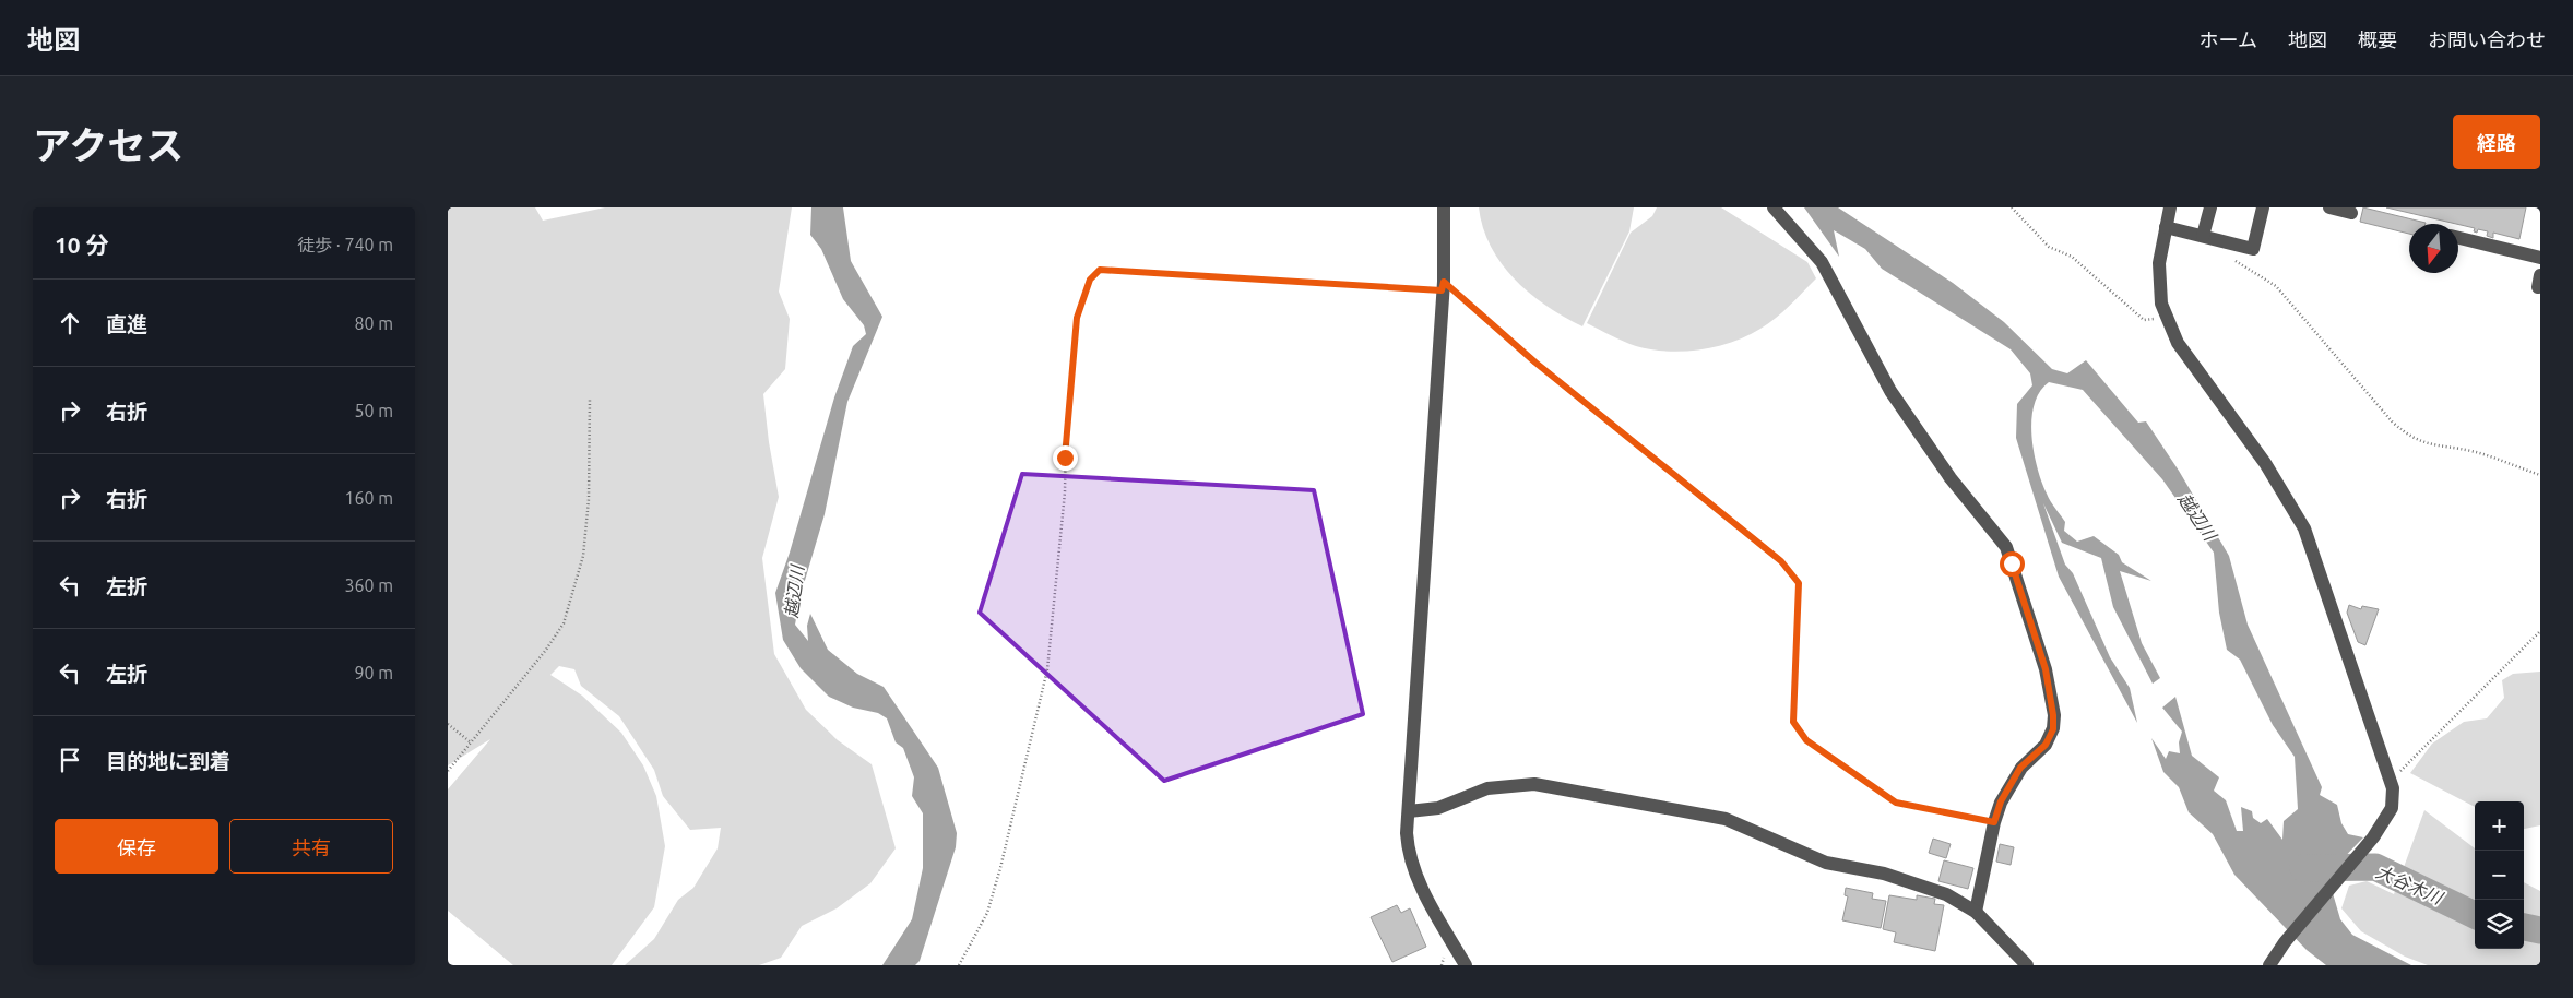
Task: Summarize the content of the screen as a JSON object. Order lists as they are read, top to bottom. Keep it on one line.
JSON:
{"water":["越辺川","大谷木川"],"north":"bottom","page":{"header":"地図","nav":["ホーム","地図","概要","お問い合わせ"],"title":"アクセス","buttons":["経路",["保存","共有"]],"heading":["10 分","徒歩 · 740 m"],"list":[["直進","80 m"],["右折","50 m"],["右折","160 m"],["左折","360 m"],["左折","90 m"],"目的地に到着"],"map_buttons":["+","−"]}}
